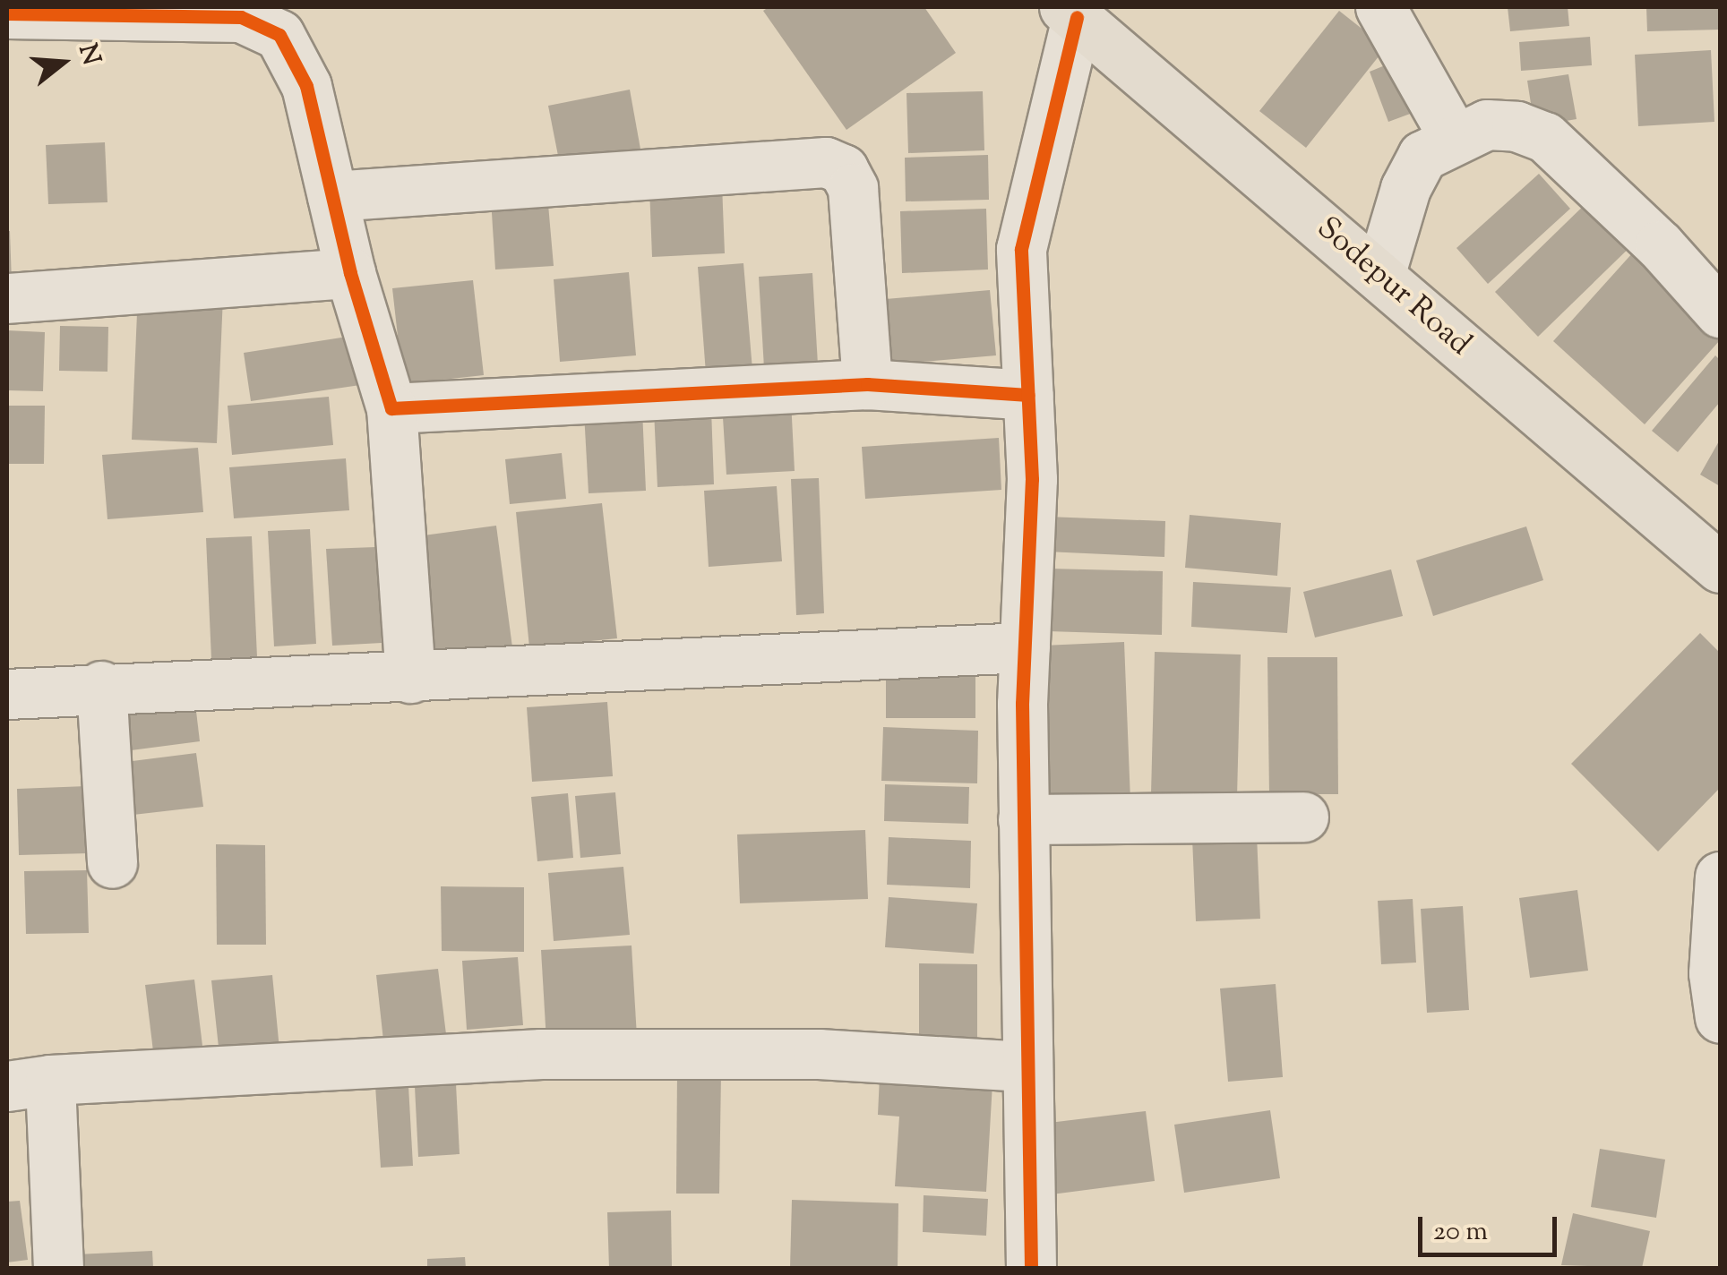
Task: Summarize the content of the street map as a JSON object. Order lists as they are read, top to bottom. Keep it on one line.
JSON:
{"streets":{"main road":["Sodepur Road"]},"scale_bar":"20 m","north":"right"}
